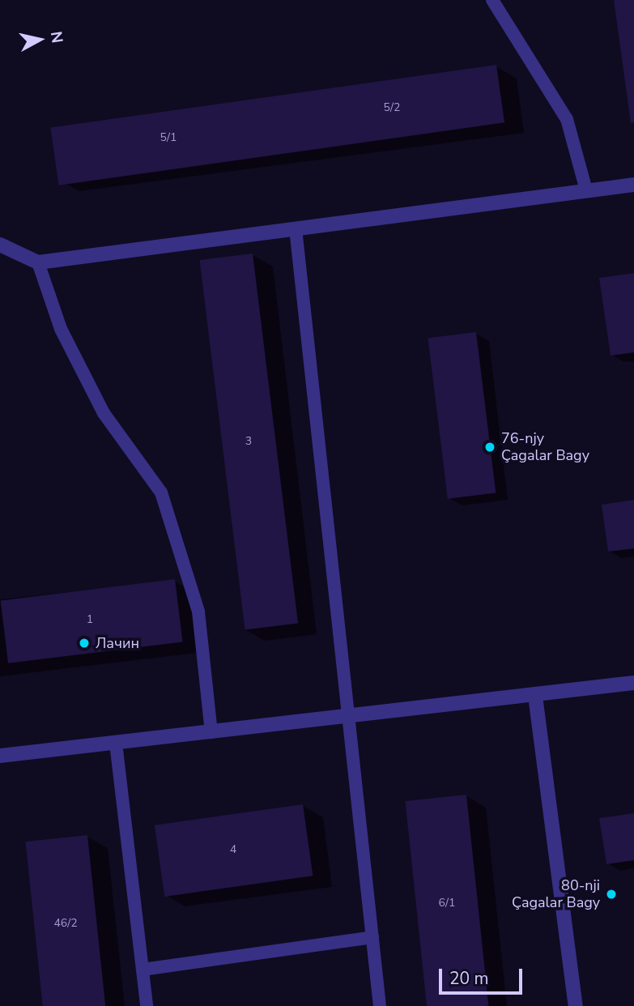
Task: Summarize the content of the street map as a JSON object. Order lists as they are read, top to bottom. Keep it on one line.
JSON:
{"places":["76-njy Çagalar Bagy","Лачин","80-nji Çagalar Bagy"],"house_numbers":["5/2","5/1","3","1","4","6/1","46/2"],"scale_bar":"20 m","north":"right"}
